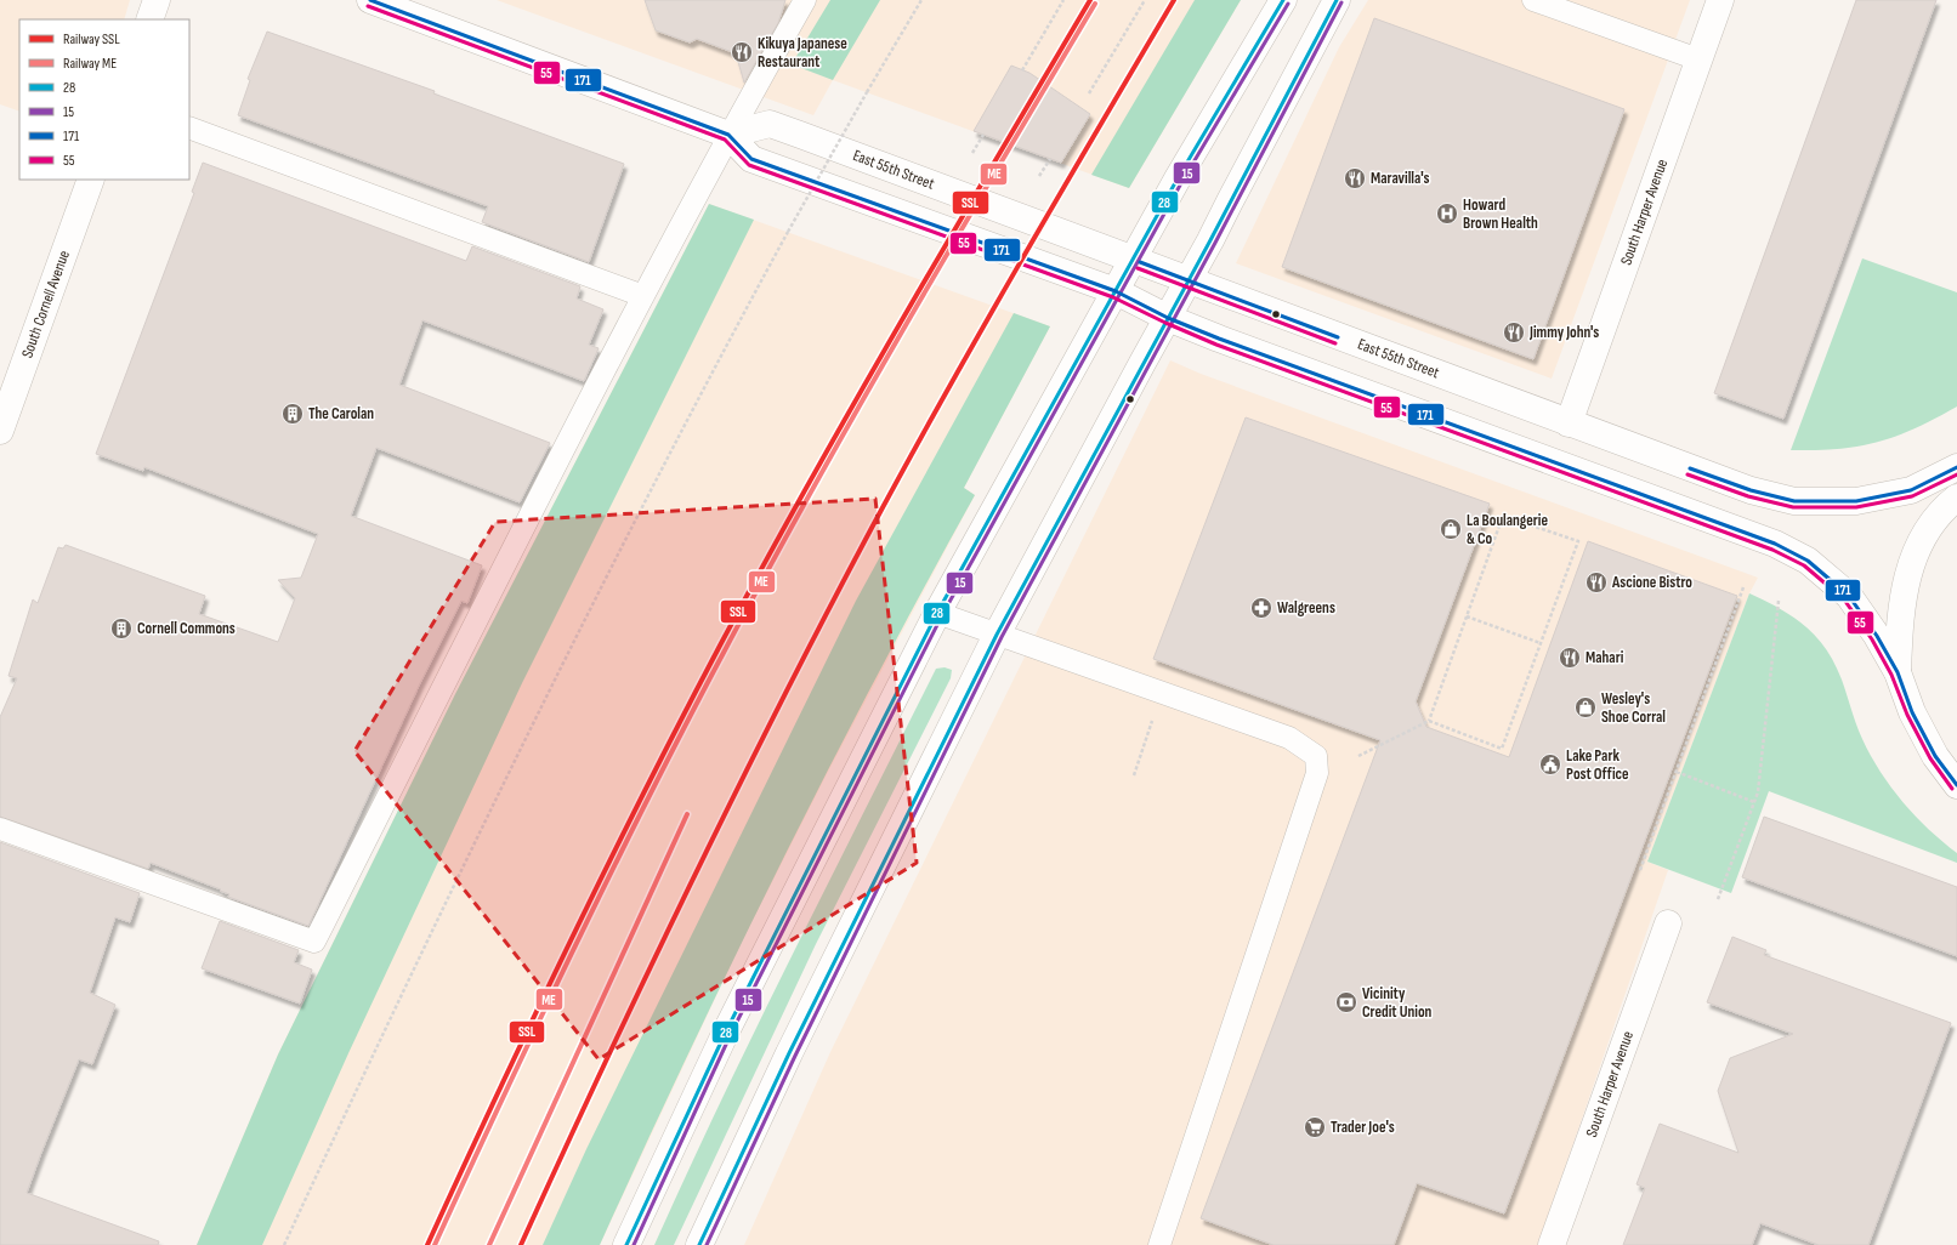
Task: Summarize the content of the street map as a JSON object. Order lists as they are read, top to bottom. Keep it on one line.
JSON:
{"streets":{"street":["East 55th Street","South Harper Avenue","South Cornell Avenue"]},"crossings":[["East 55th Street","South Harper Avenue"]],"places":{"restaurant":["Kikuya Japanese Restaurant","Maravilla's","Jimmy John's","Ascione Bistro","Mahari"],"hospital":["Howard Brown Health"],"building":["The Carolan","Cornell Commons"],"shop":["La Boulangerie & Co","Wesley's Shoe Corral"],"pharmacy":["Walgreens"],"public building":["Lake Park Post Office"],"bank":["Vicinity Credit Union"],"supermarket":["Trader Joe's"]},"lines":["rail line SSL","transit line 28","transit line 171","transit line 15","rail line ME","transit line 55"],"legend":["Railway SSL","Railway ME","28","15","171","55"]}
